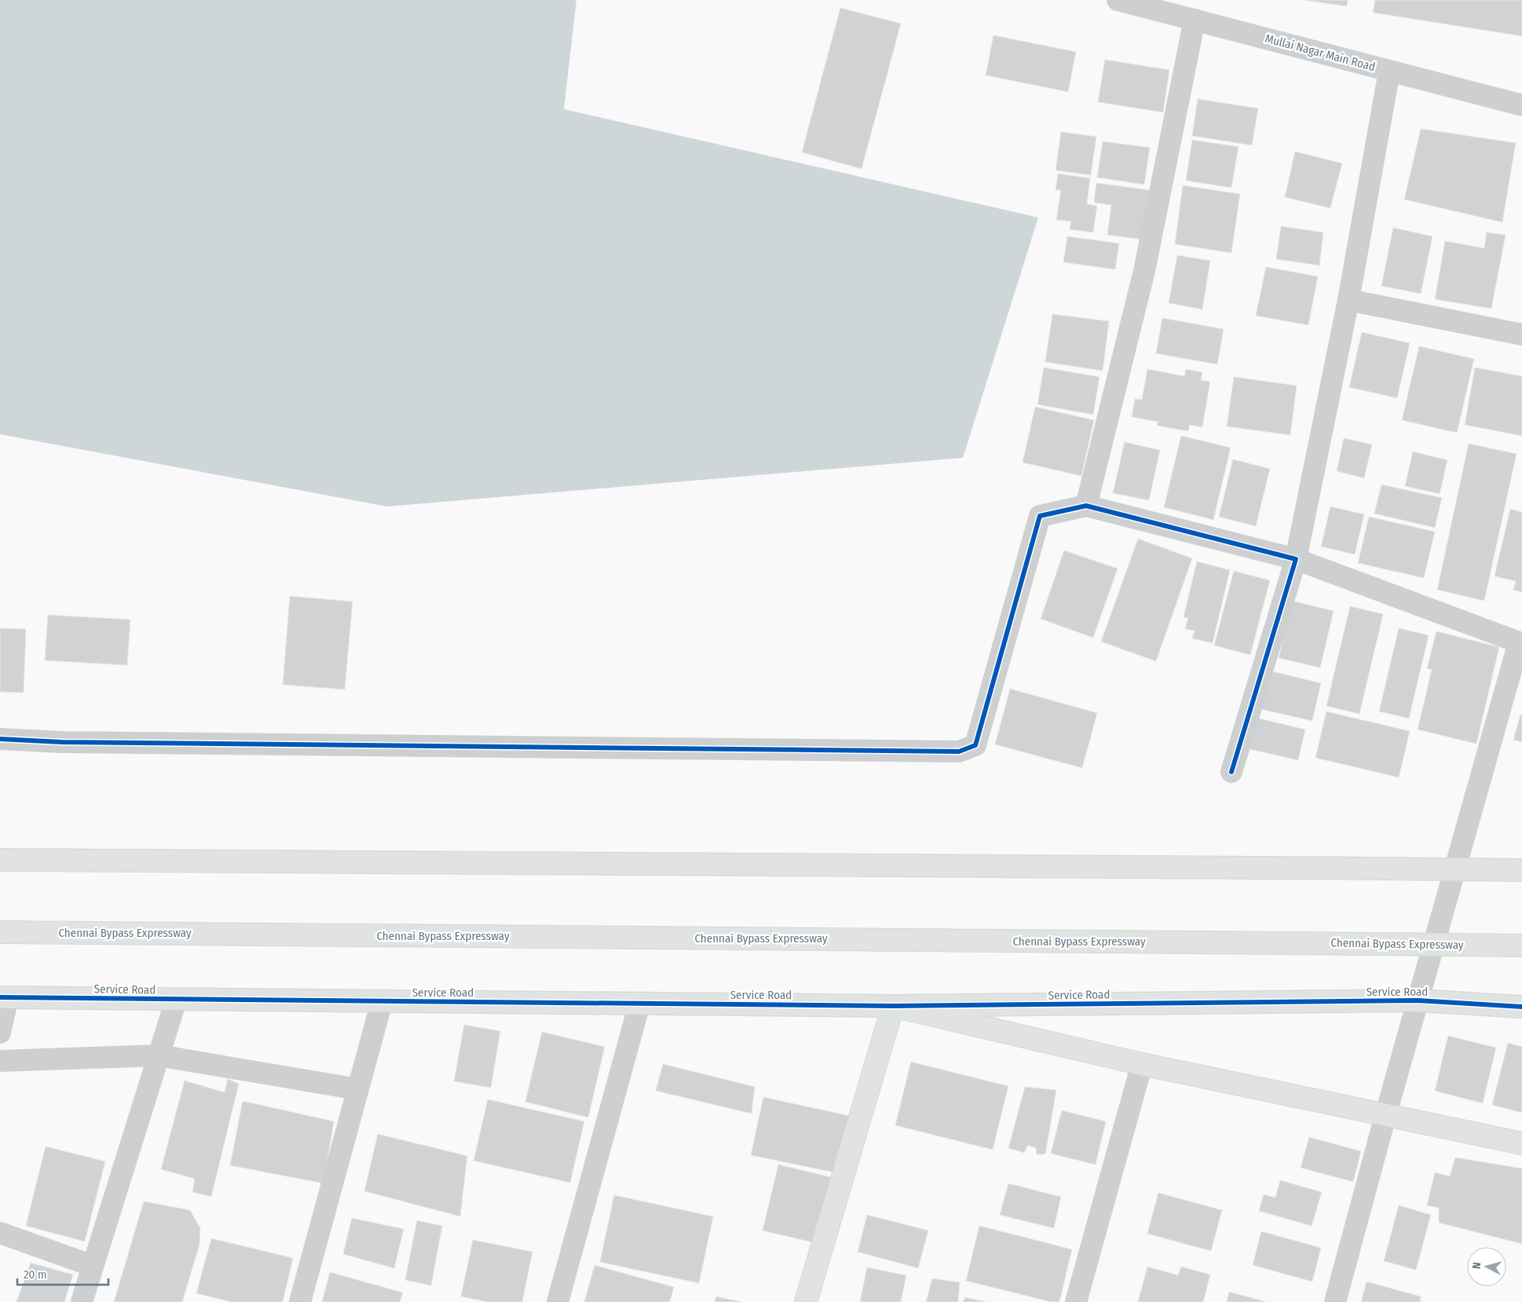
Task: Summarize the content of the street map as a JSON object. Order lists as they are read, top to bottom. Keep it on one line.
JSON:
{"streets":{"main road":["Chennai Bypass Expressway","Service Road"],"street":["Mullai Nagar Main Road"]},"scale_bar":"20 m","north":"left"}
